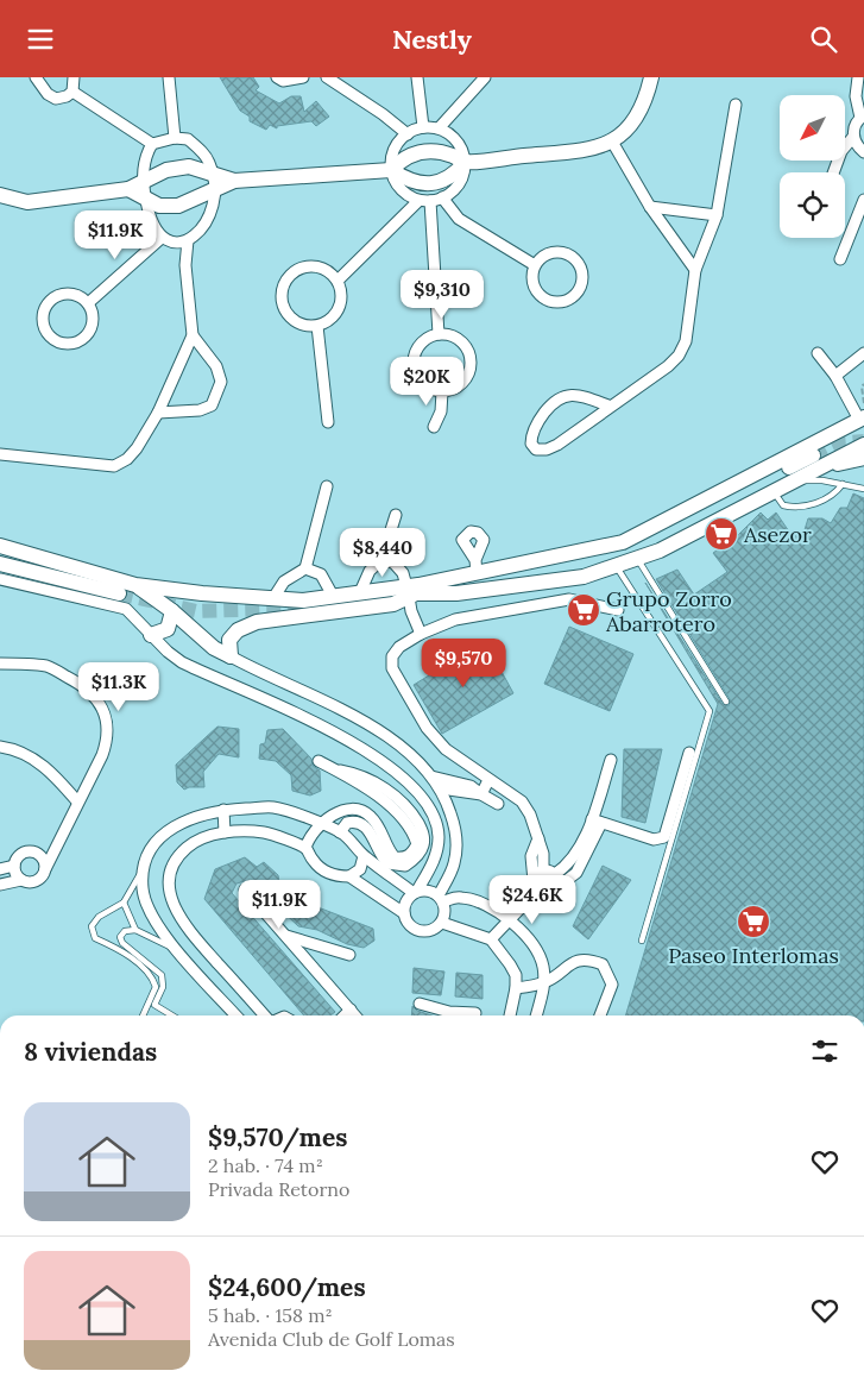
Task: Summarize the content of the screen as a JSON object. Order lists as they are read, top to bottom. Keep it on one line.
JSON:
{"places":{"supermarket":["Asezor","Grupo Zorro Abarrotero","Paseo Interlomas"]},"north":"bottom left","page":{"header":"Nestly","price":["$11.9K","$9,310","$20K","$8,440","$9,570","$11.3K","$24.6K","$11.9K"],"heading":"8 viviendas","list":[{"name":"$9,570/mes","note":"2 hab. · 74 m² · Privada Retorno"},{"name":"$24,600/mes","note":"5 hab. · 158 m² · Avenida Club de Golf Lomas"}]}}
